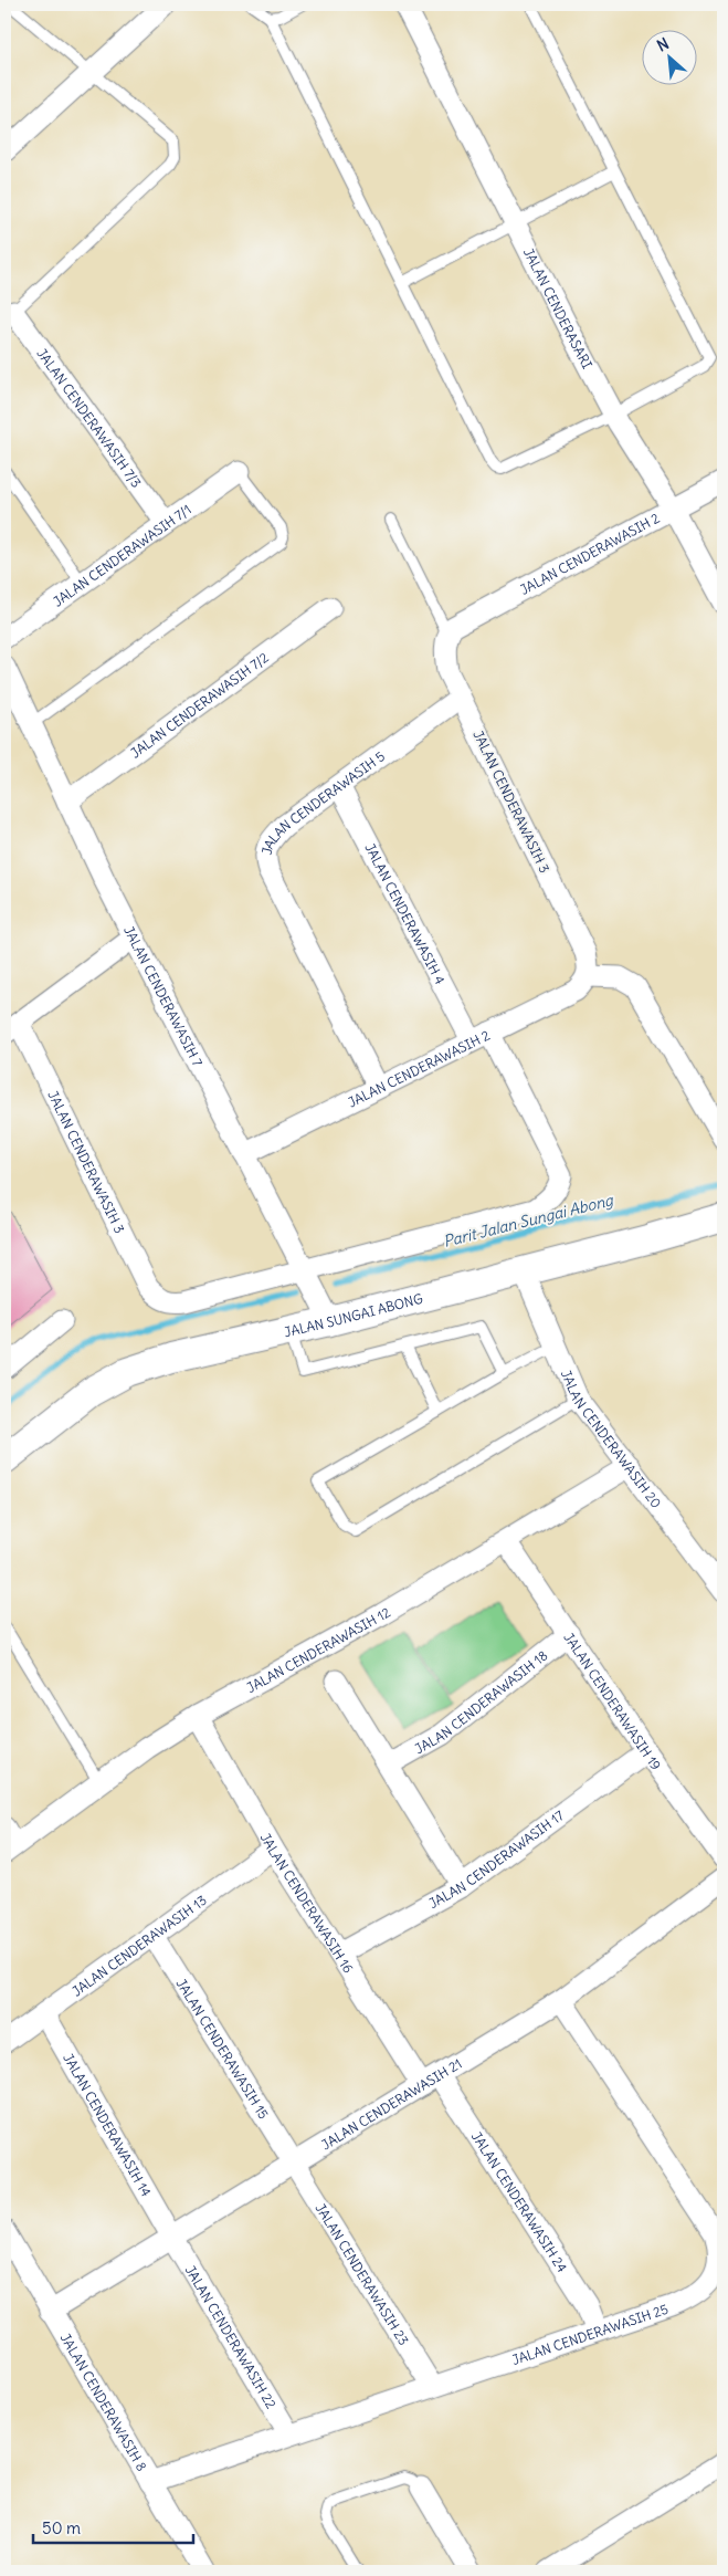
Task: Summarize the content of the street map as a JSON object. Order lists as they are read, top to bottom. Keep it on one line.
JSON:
{"streets":{"street":["JALAN CENDERASARI","JALAN CENDERAWASIH 7/3","JALAN CENDERAWASIH 2","JALAN CENDERAWASIH 7/1","JALAN CENDERAWASIH 7/2","JALAN CENDERAWASIH 3","JALAN CENDERAWASIH 5","JALAN CENDERAWASIH 4","JALAN CENDERAWASIH 7","JALAN SUNGAI ABONG","JALAN CENDERAWASIH 20","JALAN CENDERAWASIH 12","JALAN CENDERAWASIH 19","JALAN CENDERAWASIH 18","JALAN CENDERAWASIH 17","JALAN CENDERAWASIH 16","JALAN CENDERAWASIH 13","JALAN CENDERAWASIH 15","JALAN CENDERAWASIH 21","JALAN CENDERAWASIH 14","JALAN CENDERAWASIH 24","JALAN CENDERAWASIH 23","JALAN CENDERAWASIH 25","JALAN CENDERAWASIH 22","JALAN CENDERAWASIH 8"]},"crossings":[["JALAN CENDERASARI","JALAN CENDERAWASIH 2"],["JALAN CENDERAWASIH 7/3","JALAN CENDERAWASIH 7/1"],["JALAN CENDERAWASIH 2","JALAN CENDERAWASIH 3"],["JALAN CENDERAWASIH 2","JALAN CENDERAWASIH 5"],["JALAN CENDERAWASIH 2","JALAN CENDERAWASIH 4"],["JALAN CENDERAWASIH 2","JALAN CENDERAWASIH 7"],["JALAN CENDERAWASIH 7/2","JALAN CENDERAWASIH 7"],["JALAN CENDERAWASIH 3","JALAN CENDERAWASIH 5"],["JALAN CENDERAWASIH 3","JALAN CENDERAWASIH 4"],["JALAN CENDERAWASIH 3","JALAN CENDERAWASIH 7"],["JALAN CENDERAWASIH 5","JALAN CENDERAWASIH 4"],["JALAN CENDERAWASIH 4","JALAN CENDERAWASIH 7"],["JALAN CENDERAWASIH 7","JALAN SUNGAI ABONG"],["JALAN SUNGAI ABONG","JALAN CENDERAWASIH 20"],["JALAN CENDERAWASIH 20","JALAN CENDERAWASIH 12"],["JALAN CENDERAWASIH 12","JALAN CENDERAWASIH 19"],["JALAN CENDERAWASIH 12","JALAN CENDERAWASIH 16"],["JALAN CENDERAWASIH 19","JALAN CENDERAWASIH 18"],["JALAN CENDERAWASIH 19","JALAN CENDERAWASIH 17"],["JALAN CENDERAWASIH 17","JALAN CENDERAWASIH 16"],["JALAN CENDERAWASIH 16","JALAN CENDERAWASIH 13"],["JALAN CENDERAWASIH 16","JALAN CENDERAWASIH 21"],["JALAN CENDERAWASIH 16","JALAN CENDERAWASIH 24"],["JALAN CENDERAWASIH 13","JALAN CENDERAWASIH 15"],["JALAN CENDERAWASIH 13","JALAN CENDERAWASIH 14"],["JALAN CENDERAWASIH 15","JALAN CENDERAWASIH 21"],["JALAN CENDERAWASIH 15","JALAN CENDERAWASIH 23"],["JALAN CENDERAWASIH 21","JALAN CENDERAWASIH 14"],["JALAN CENDERAWASIH 21","JALAN CENDERAWASIH 24"],["JALAN CENDERAWASIH 21","JALAN CENDERAWASIH 23"],["JALAN CENDERAWASIH 21","JALAN CENDERAWASIH 25"],["JALAN CENDERAWASIH 21","JALAN CENDERAWASIH 22"],["JALAN CENDERAWASIH 21","JALAN CENDERAWASIH 8"],["JALAN CENDERAWASIH 14","JALAN CENDERAWASIH 22"],["JALAN CENDERAWASIH 24","JALAN CENDERAWASIH 25"],["JALAN CENDERAWASIH 23","JALAN CENDERAWASIH 25"],["JALAN CENDERAWASIH 25","JALAN CENDERAWASIH 22"],["JALAN CENDERAWASIH 25","JALAN CENDERAWASIH 8"]],"water":["Parit Jalan Sungai Abong"],"scale_bar":"50 m","north":"top left"}
